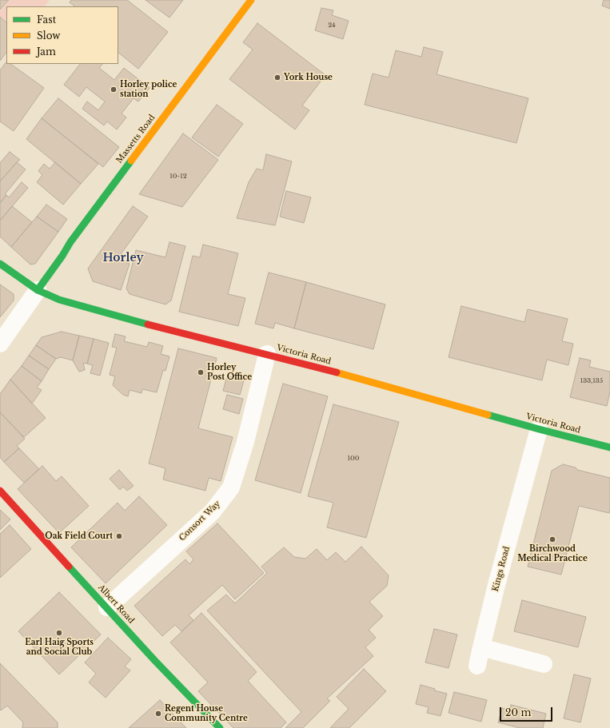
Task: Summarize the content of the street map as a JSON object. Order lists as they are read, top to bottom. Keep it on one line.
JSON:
{"streets":{"street":["Massetts Road","Victoria Road","Consort Way","Kings Road","Albert Road"]},"crossings":[["Massetts Road","Victoria Road"],["Victoria Road","Consort Way"],["Victoria Road","Kings Road"],["Consort Way","Albert Road"]],"districts":["Horley"],"places":["York House","Horley police station","Horley Post Office","Oak Field Court","Birchwood Medical Practice","Earl Haig Sports and Social Club","Regent House Community Centre"],"house_numbers":["24","10-12","133,135","100"],"legend":["Fast","Slow","Jam"],"scale_bar":"20 m"}
